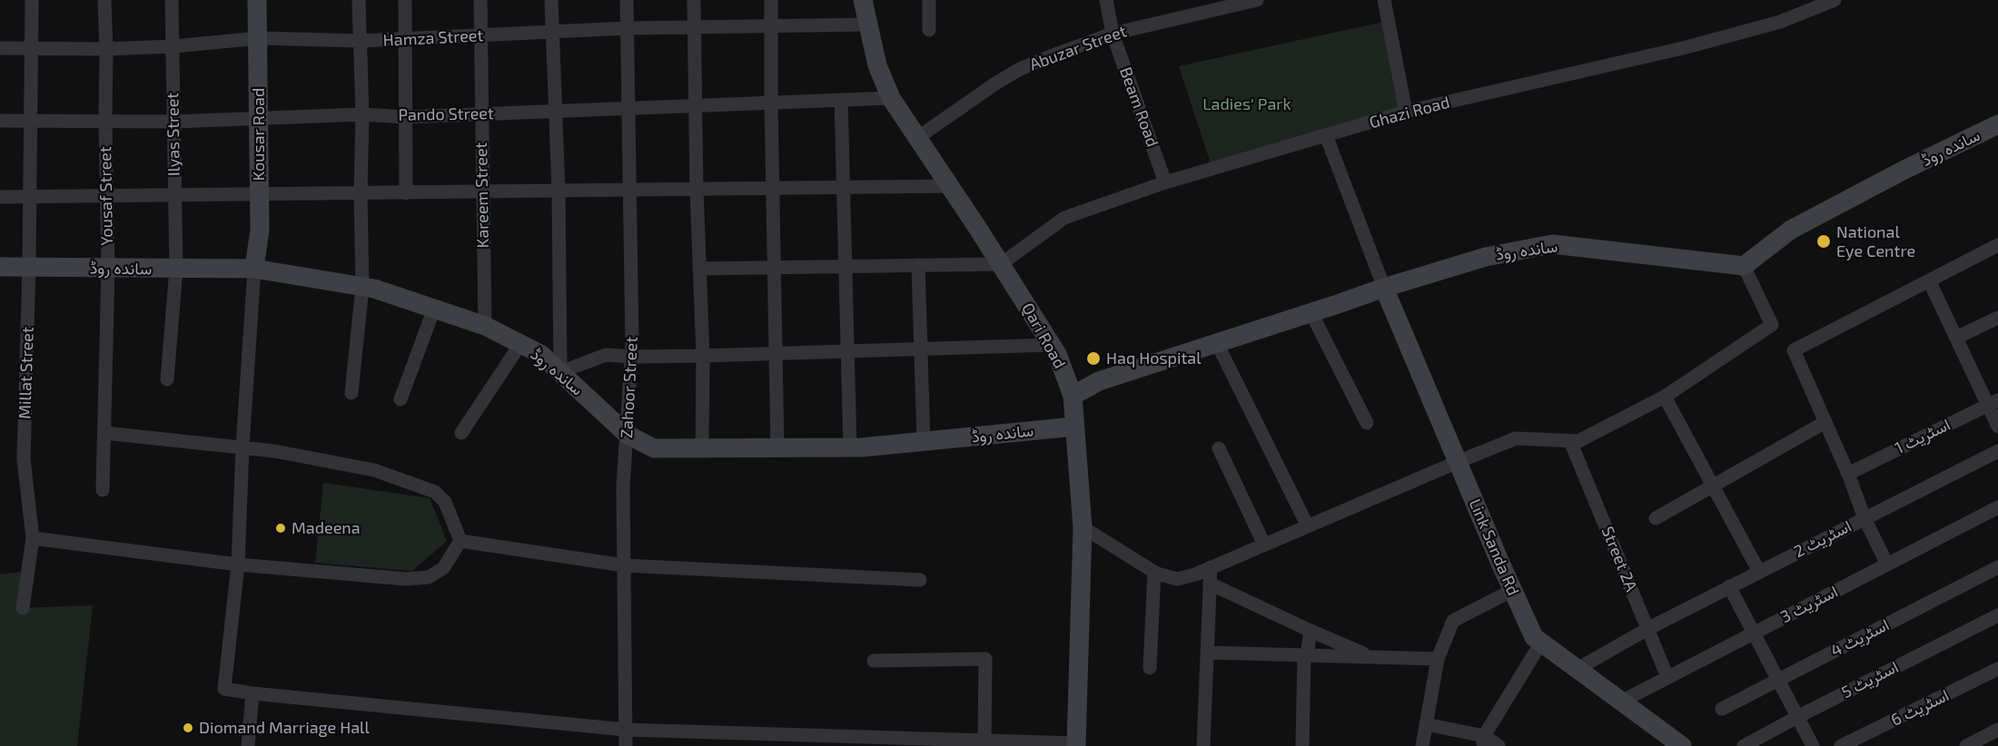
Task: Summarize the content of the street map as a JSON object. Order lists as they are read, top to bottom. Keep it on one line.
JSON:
{"streets":{"main road":["Kousar Road","ساندہ روڈ","Qari Road","Link Sanda Rd"],"street":["Hamza Street","Abuzar Street","Beam Road","Ghazi Road","Pando Street","Ilyas Street","Kareem Street","Yousaf Street","Millat Street","Zahoor Street","اسٹریٹ 1","اسٹریٹ 2","Street 2A","اسٹریٹ 3","اسٹریٹ 4","اسٹریٹ 5","اسٹریٹ 6"]},"crossings":[["Hamza Street","Ilyas Street"],["Hamza Street","Kousar Road"],["Hamza Street","Kareem Street"],["Hamza Street","Yousaf Street"],["Hamza Street","Qari Road"],["Hamza Street","Millat Street"],["Hamza Street","Zahoor Street"],["Abuzar Street","Beam Road"],["Abuzar Street","Qari Road"],["Beam Road","Ghazi Road"],["Ghazi Road","Qari Road"],["Pando Street","Ilyas Street"],["Pando Street","Kousar Road"],["Pando Street","Kareem Street"],["Pando Street","Yousaf Street"],["Pando Street","Qari Road"],["Pando Street","Millat Street"],["Pando Street","Zahoor Street"],["Ilyas Street","ساندہ روڈ"],["Kousar Road","ساندہ روڈ"],["ساندہ روڈ","Kareem Street"],["ساندہ روڈ","Yousaf Street"],["ساندہ روڈ","Qari Road"],["ساندہ روڈ","Millat Street"],["ساندہ روڈ","Zahoor Street"],["ساندہ روڈ","Link Sanda Rd"],["اسٹریٹ 2","Link Sanda Rd"],["اسٹریٹ 2","Street 2A"],["Link Sanda Rd","اسٹریٹ 3"],["Street 2A","اسٹریٹ 3"]],"parks":["Ladies' Park"],"places":["National Eye Centre","Haq Hospital","Madeena","Diomand Marriage Hall"]}
